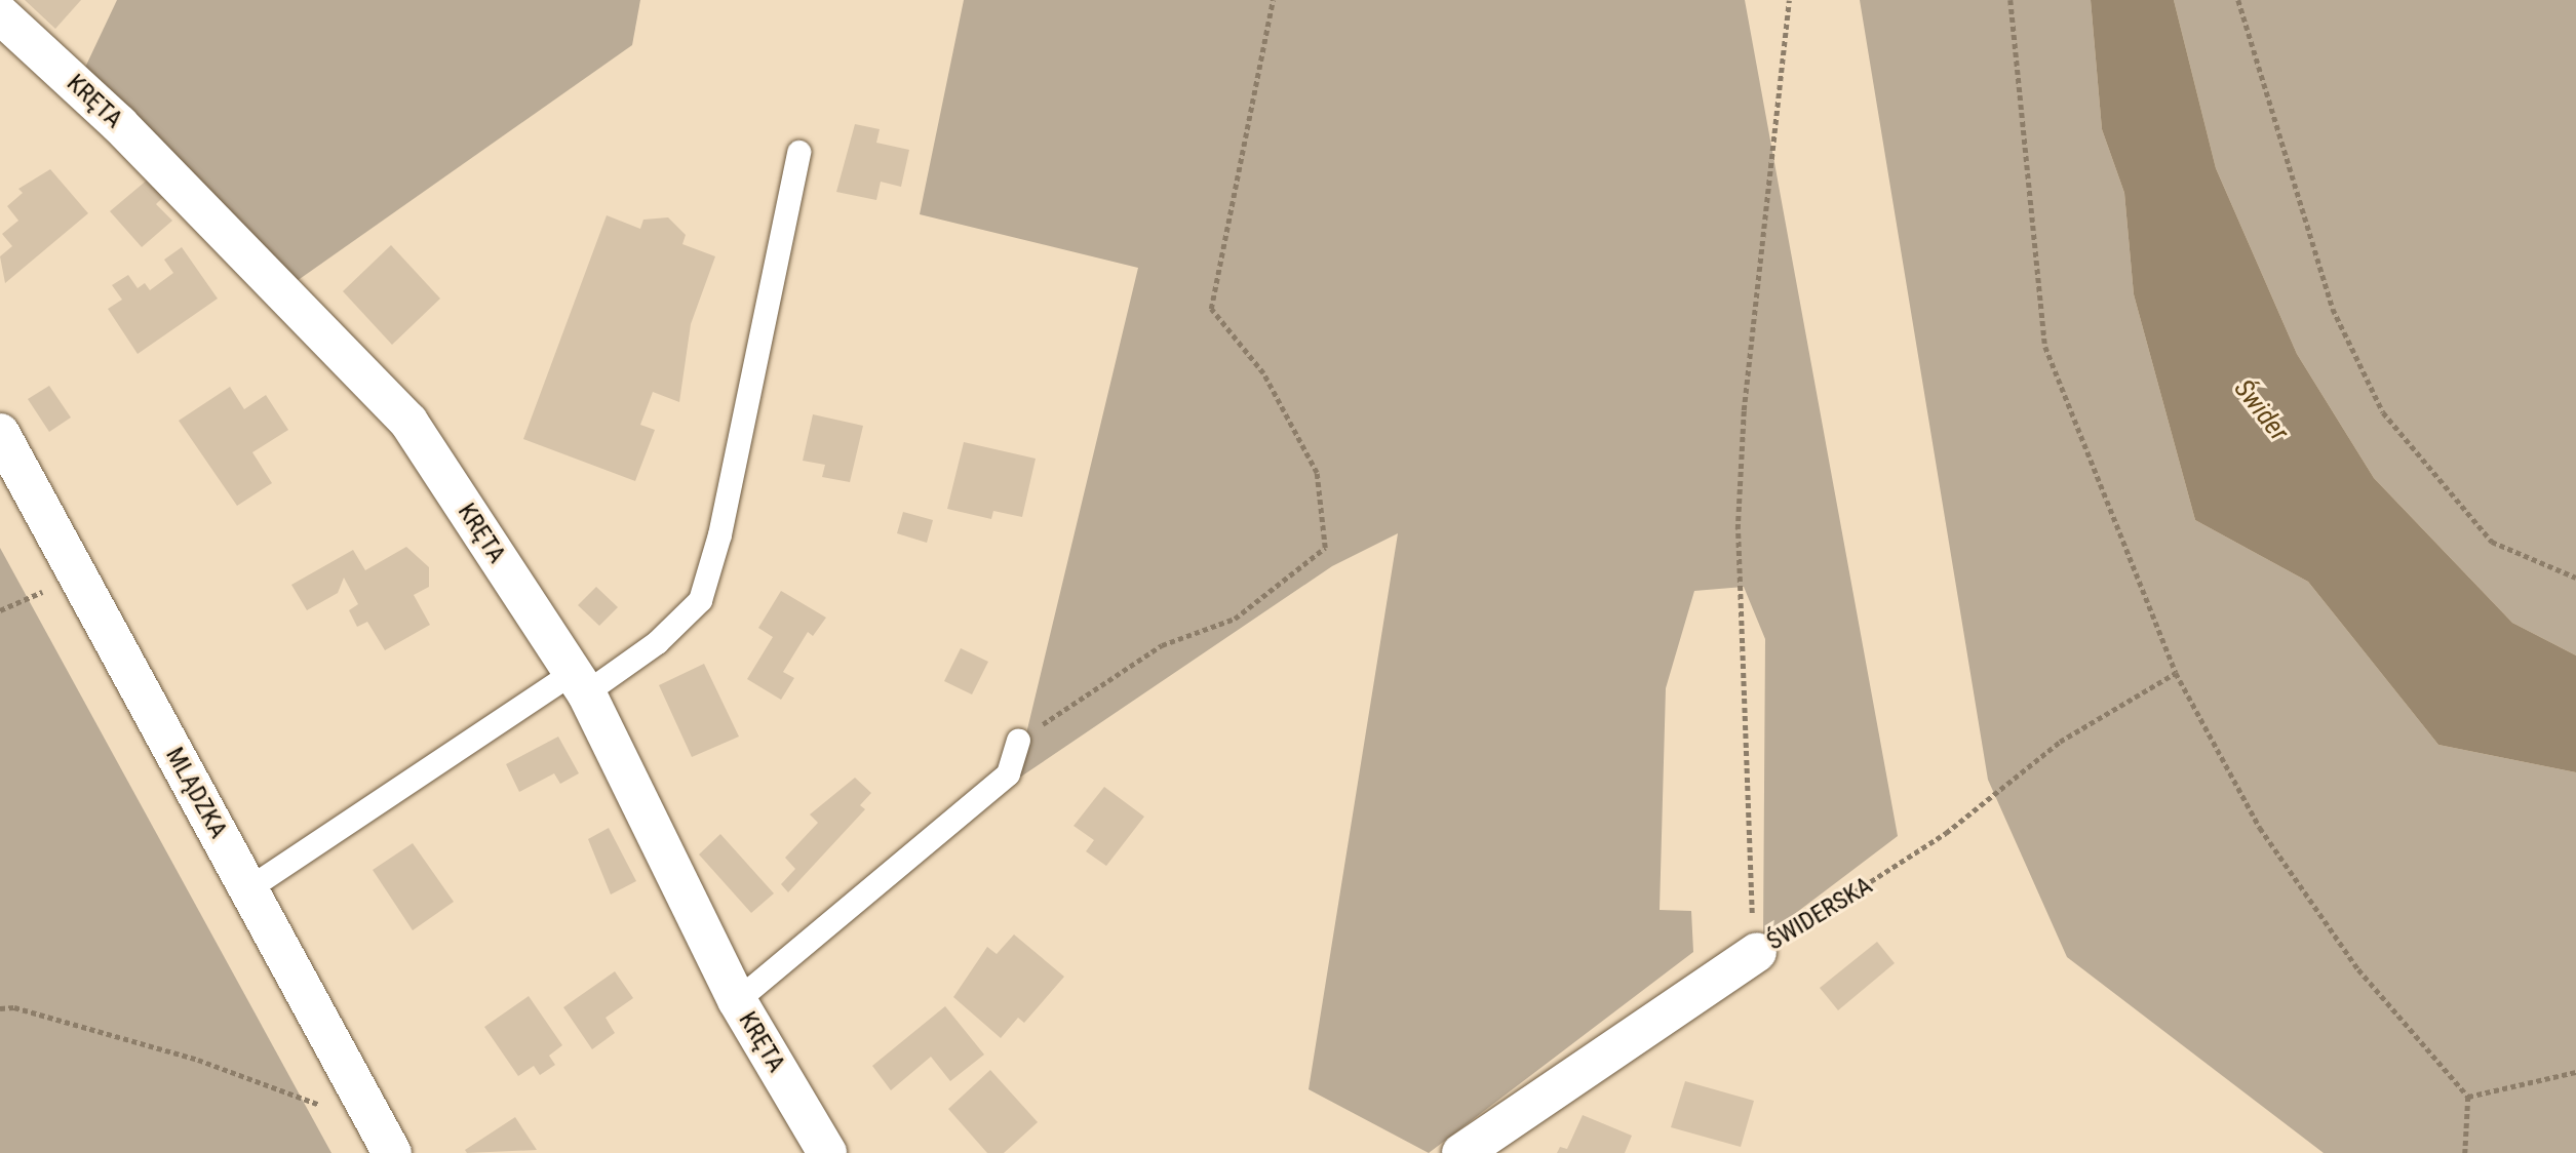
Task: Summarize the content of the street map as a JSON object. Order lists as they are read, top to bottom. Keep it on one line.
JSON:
{"streets":{"street":["KRĘTA","MLĄDZKA","ŚWIDERSKA"]},"water":["Świder"]}
